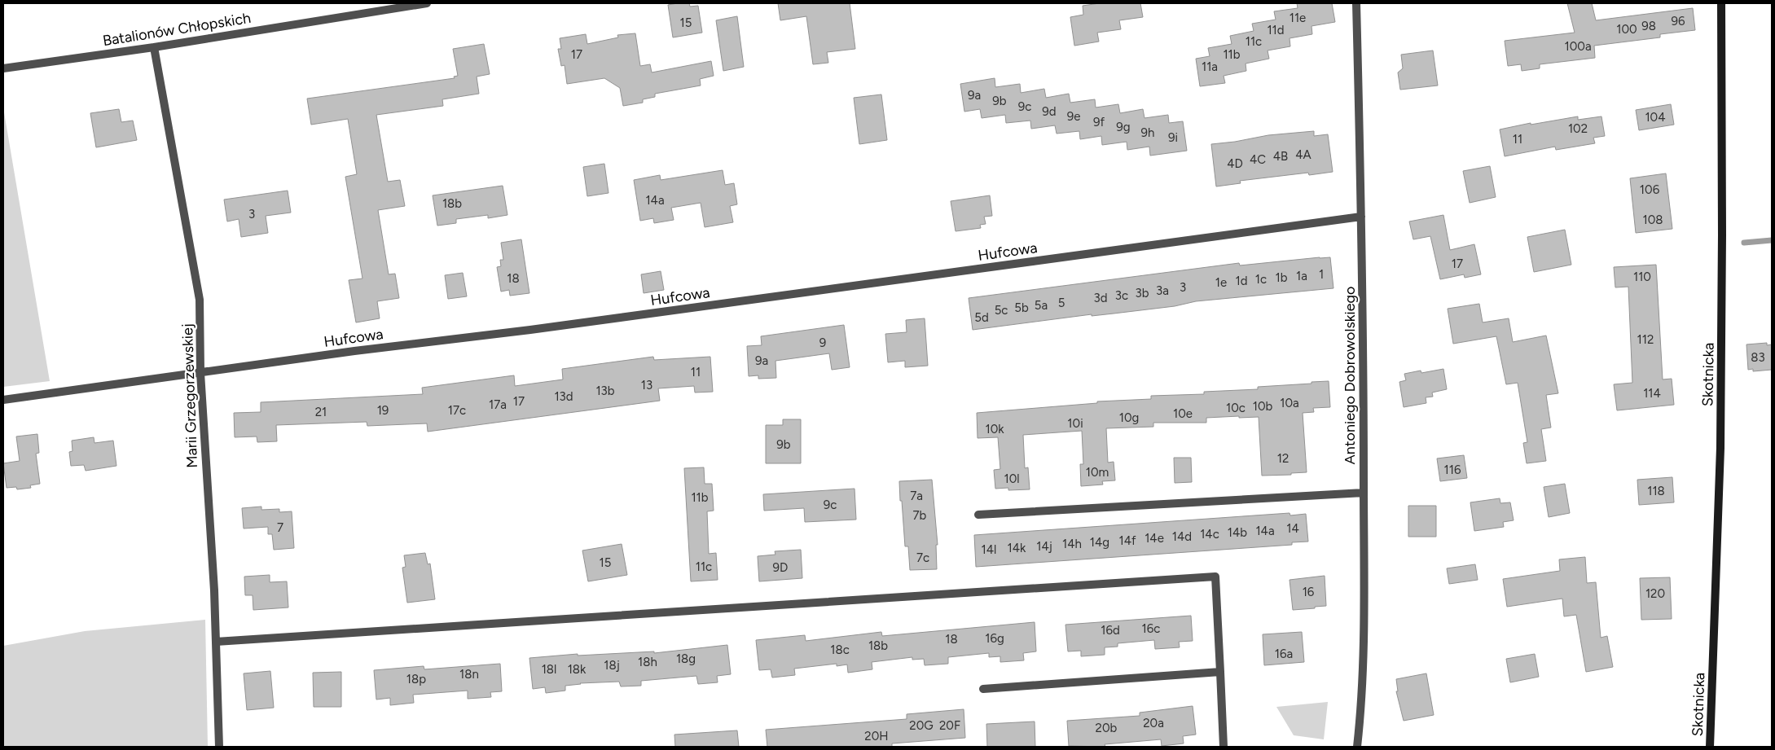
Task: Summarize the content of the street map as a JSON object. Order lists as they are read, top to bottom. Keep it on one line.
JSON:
{"streets":{"street":["Batalionów Chłopskich","Hufcowa","Skotnicka","Antoniego Dobrowolskiego","Marii Grzegorzewskiej"]},"crossings":[["Batalionów Chłopskich","Marii Grzegorzewskiej"],["Hufcowa","Antoniego Dobrowolskiego"],["Hufcowa","Marii Grzegorzewskiej"]],"house_numbers":["11e","96","15","98","100","11d","11c","100a","17","11b","11a","9a","9b","9c","9d","9e","104","9f","9g","102","9h","9i","11","4A","4B","4C","4D","106","14a","18b","3","108","17","1","1a","110","1b","18","1c","1d","1e","3","3a","3b","3c","3d","5","5a","5b","5c","5d","112","9","83","9a","11","13","13b","114","13d","17","10a","17a","10b","10c","19","17c","21","10e","10g","10i","10k","9b","12","116","10m","10l","118","7a","11b","9c","7b","7","14","14a","14b","14c","14d","14e","14f","14g","14h","14j","14k","14l","7c","15","11c","9D","16","120","16c","16d","16g","18","18b","18c","16a","18g","18h","18j","18l","18k","18n","18p","20a","20G","20F","20b","20H"]}
